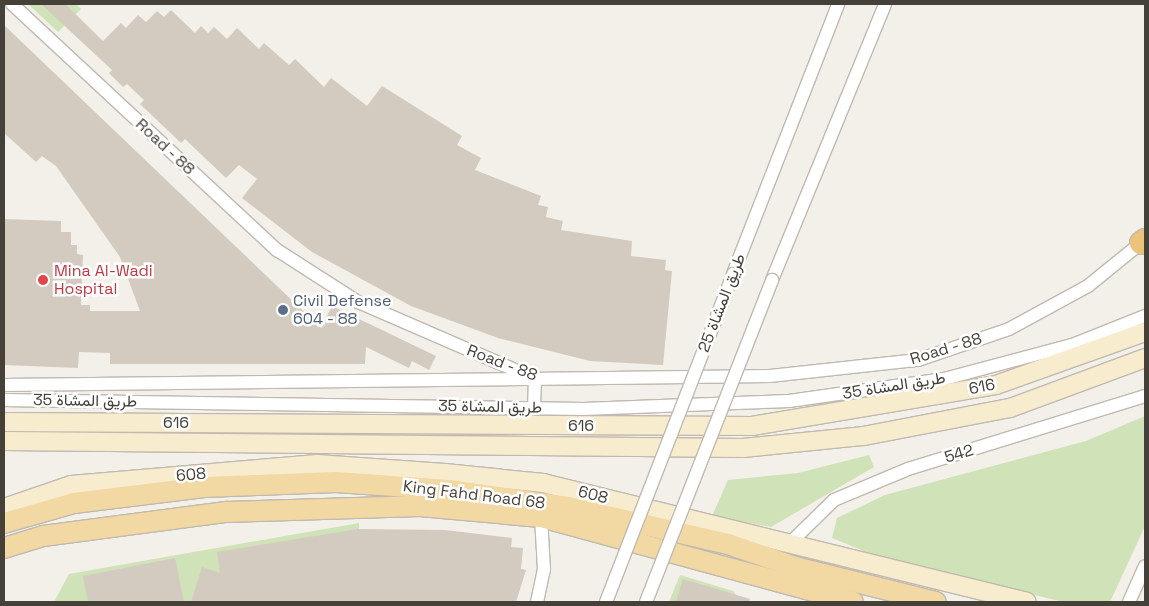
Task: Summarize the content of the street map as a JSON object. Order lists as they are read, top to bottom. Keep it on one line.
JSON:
{"streets":{"main road":["616","608","King Fahd Road 68"],"street":["Road - 88","طريق المشاة 25","طريق المشاة 35","542"]},"crossings":[["542","608"]],"places":["Mina Al-Wadi Hospital","Civil Defense 604 - 88"]}
